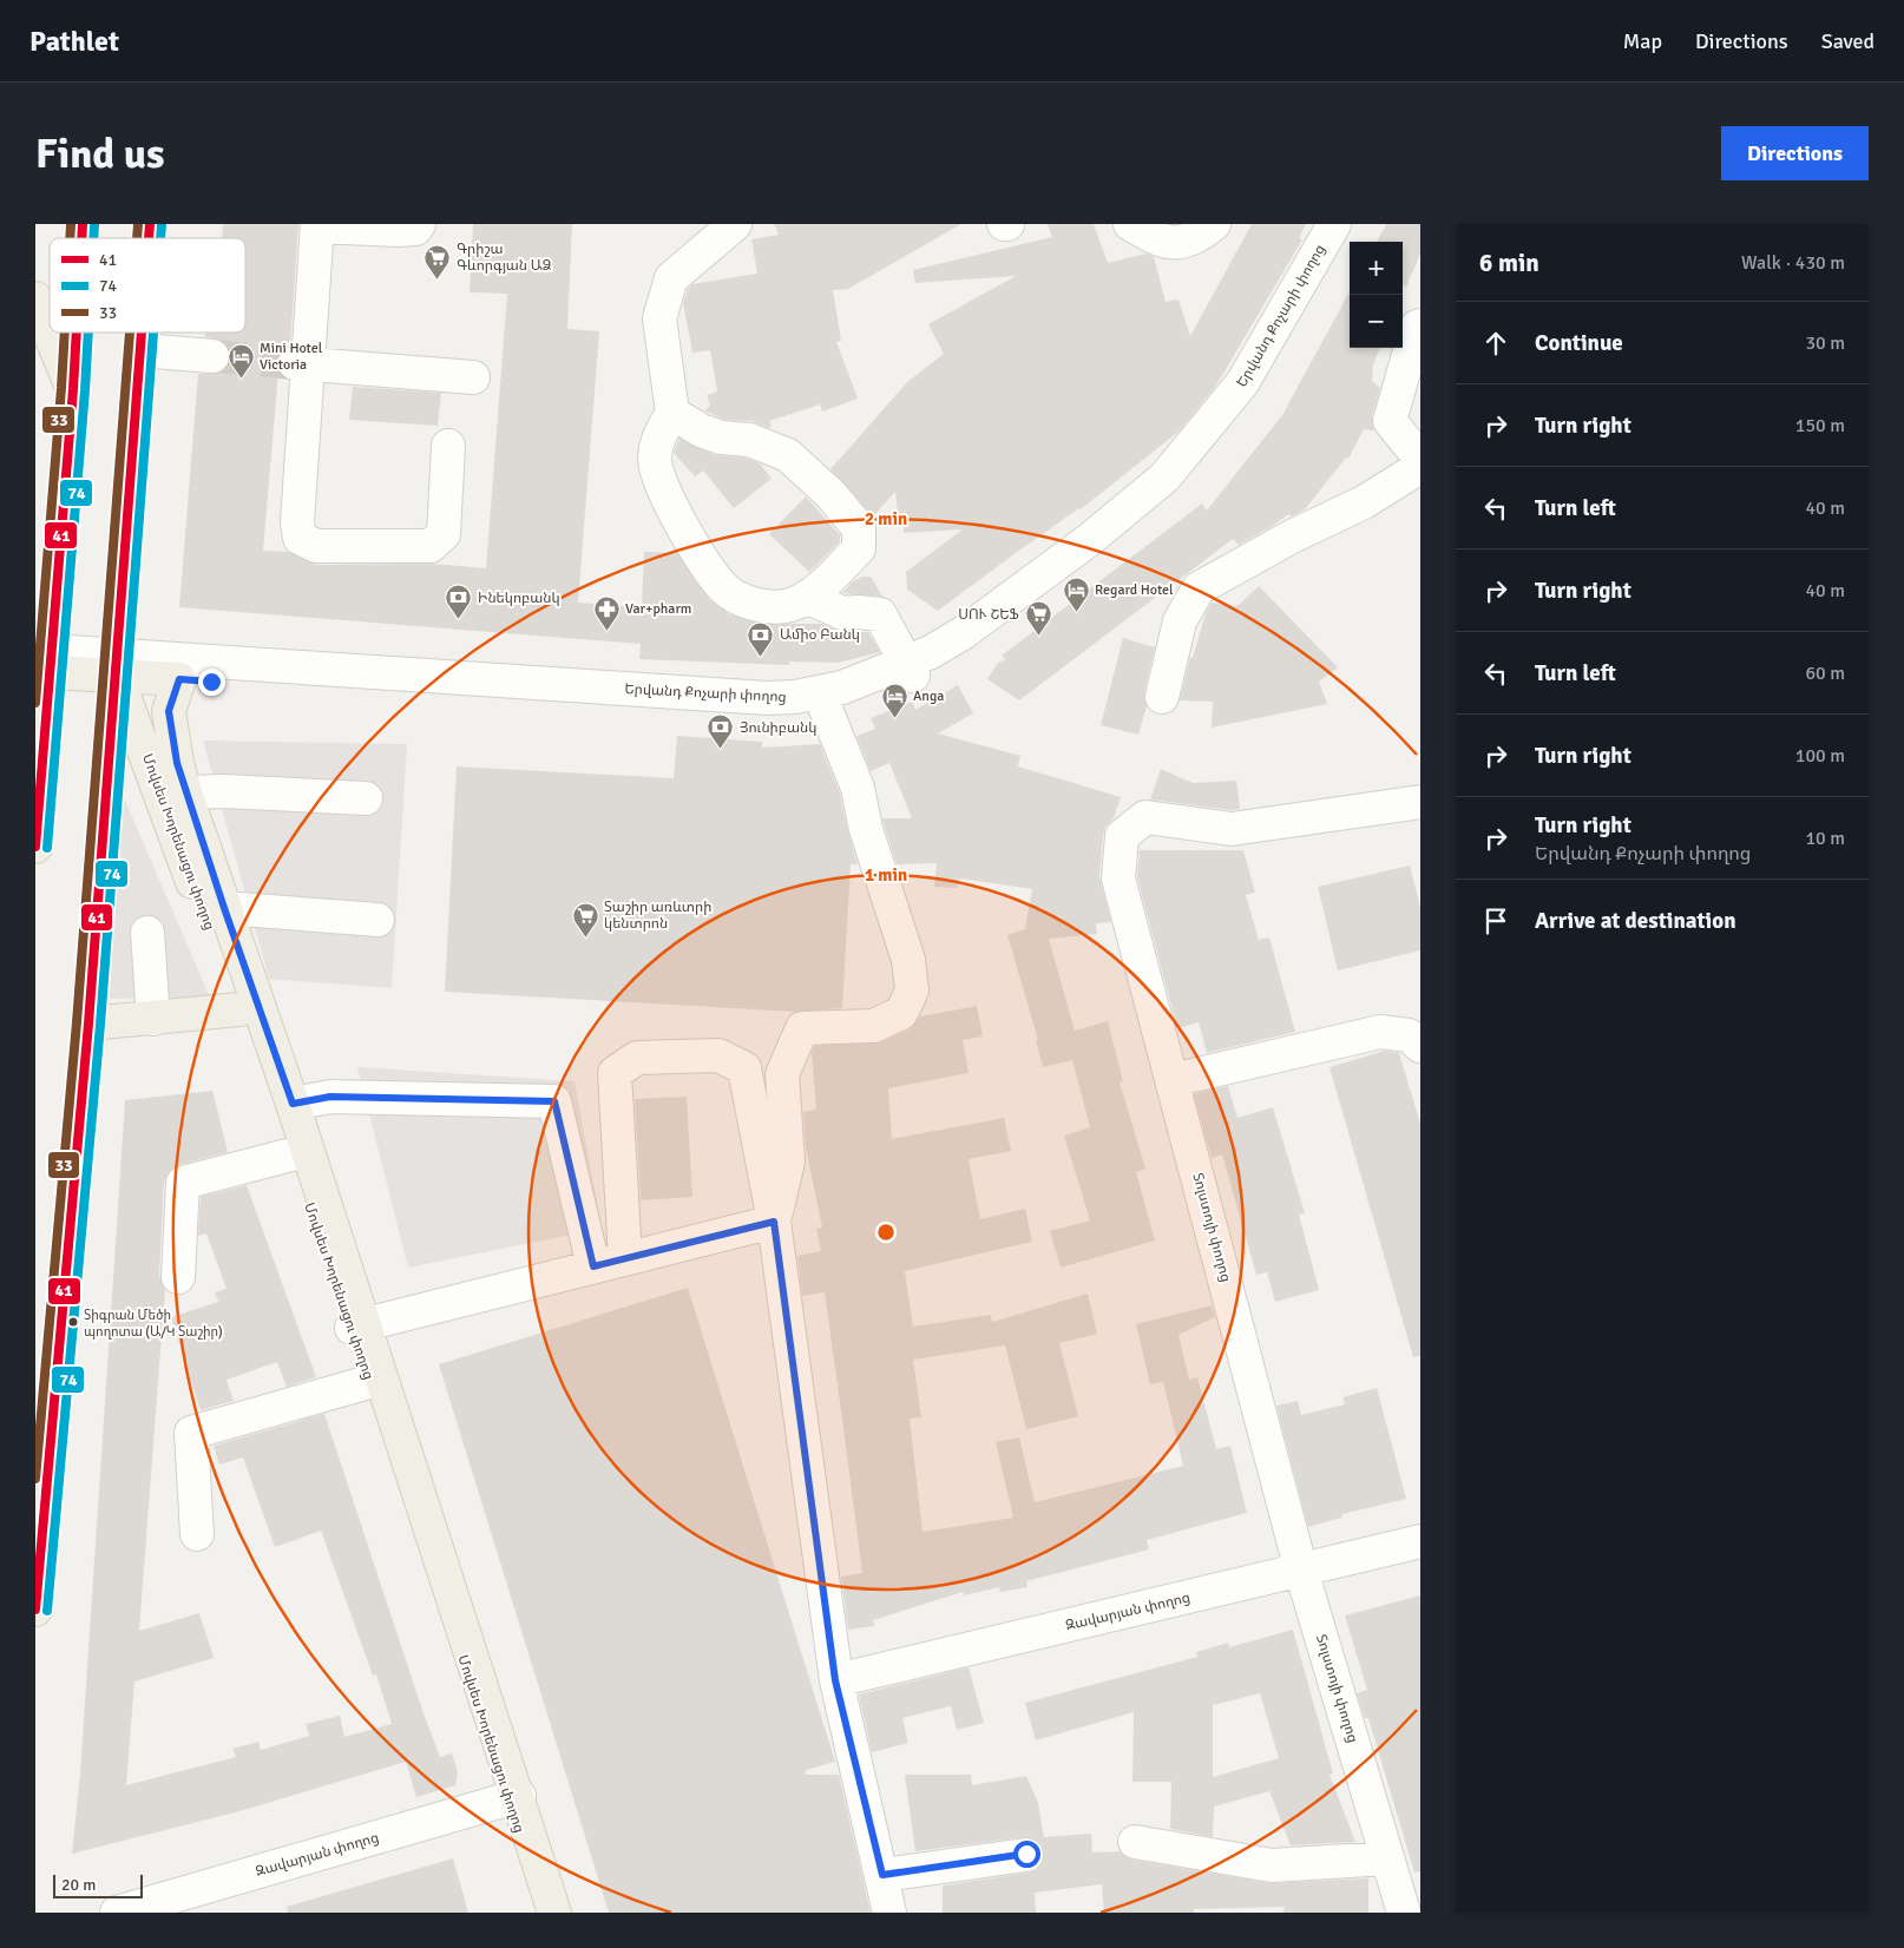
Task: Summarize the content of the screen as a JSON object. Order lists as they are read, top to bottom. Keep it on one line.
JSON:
{"streets":{"main road":["Երվանդ Քոչարի փողոց","Մովսես Խորենացու փողոց"],"street":["Տոլստոյի փողոց","Զավարյան փողոց"]},"crossings":[["Երվանդ Քոչարի փողոց","Մովսես Խորենացու փողոց"],["Մովսես Խորենացու փողոց","Զավարյան փողոց"],["Տոլստոյի փողոց","Զավարյան փողոց"]],"places":{"supermarket":["Գրիշա Գևորգյան ԱՁ","ՍՈՒ ՇԵՖ","Տաշիր առևտրի կենտրոն"],"hotel":["Mini Hotel Victoria","Regard Hotel","Anga"],"bank":["Ինեկոբանկ","Ամիօ Բանկ","Յունիբանկ"],"pharmacy":["Var+pharm"],"other":["Տիգրան Մեծի պողոտա (Ա/Կ Տաշիր)"]},"lines":["transit line 41","transit line 33","transit line 74"],"legend":["41","74","33"],"scale_bar":"20 m","page":{"header":"Pathlet","nav":["Map","Directions","Saved"],"buttons":"Directions","title":"Find us","heading":["6 min","Walk · 430 m"],"map_buttons":["+","−"],"list":[["Continue","30 m"],["Turn right","150 m"],["Turn left","40 m"],["Turn right","40 m"],["Turn left","60 m"],["Turn right","100 m"],["Turn right","Երվանդ Քոչարի փողոց","10 m"],"Arrive at destination"],"scale":"20 m"},"rings":["2 min","1 min"]}
